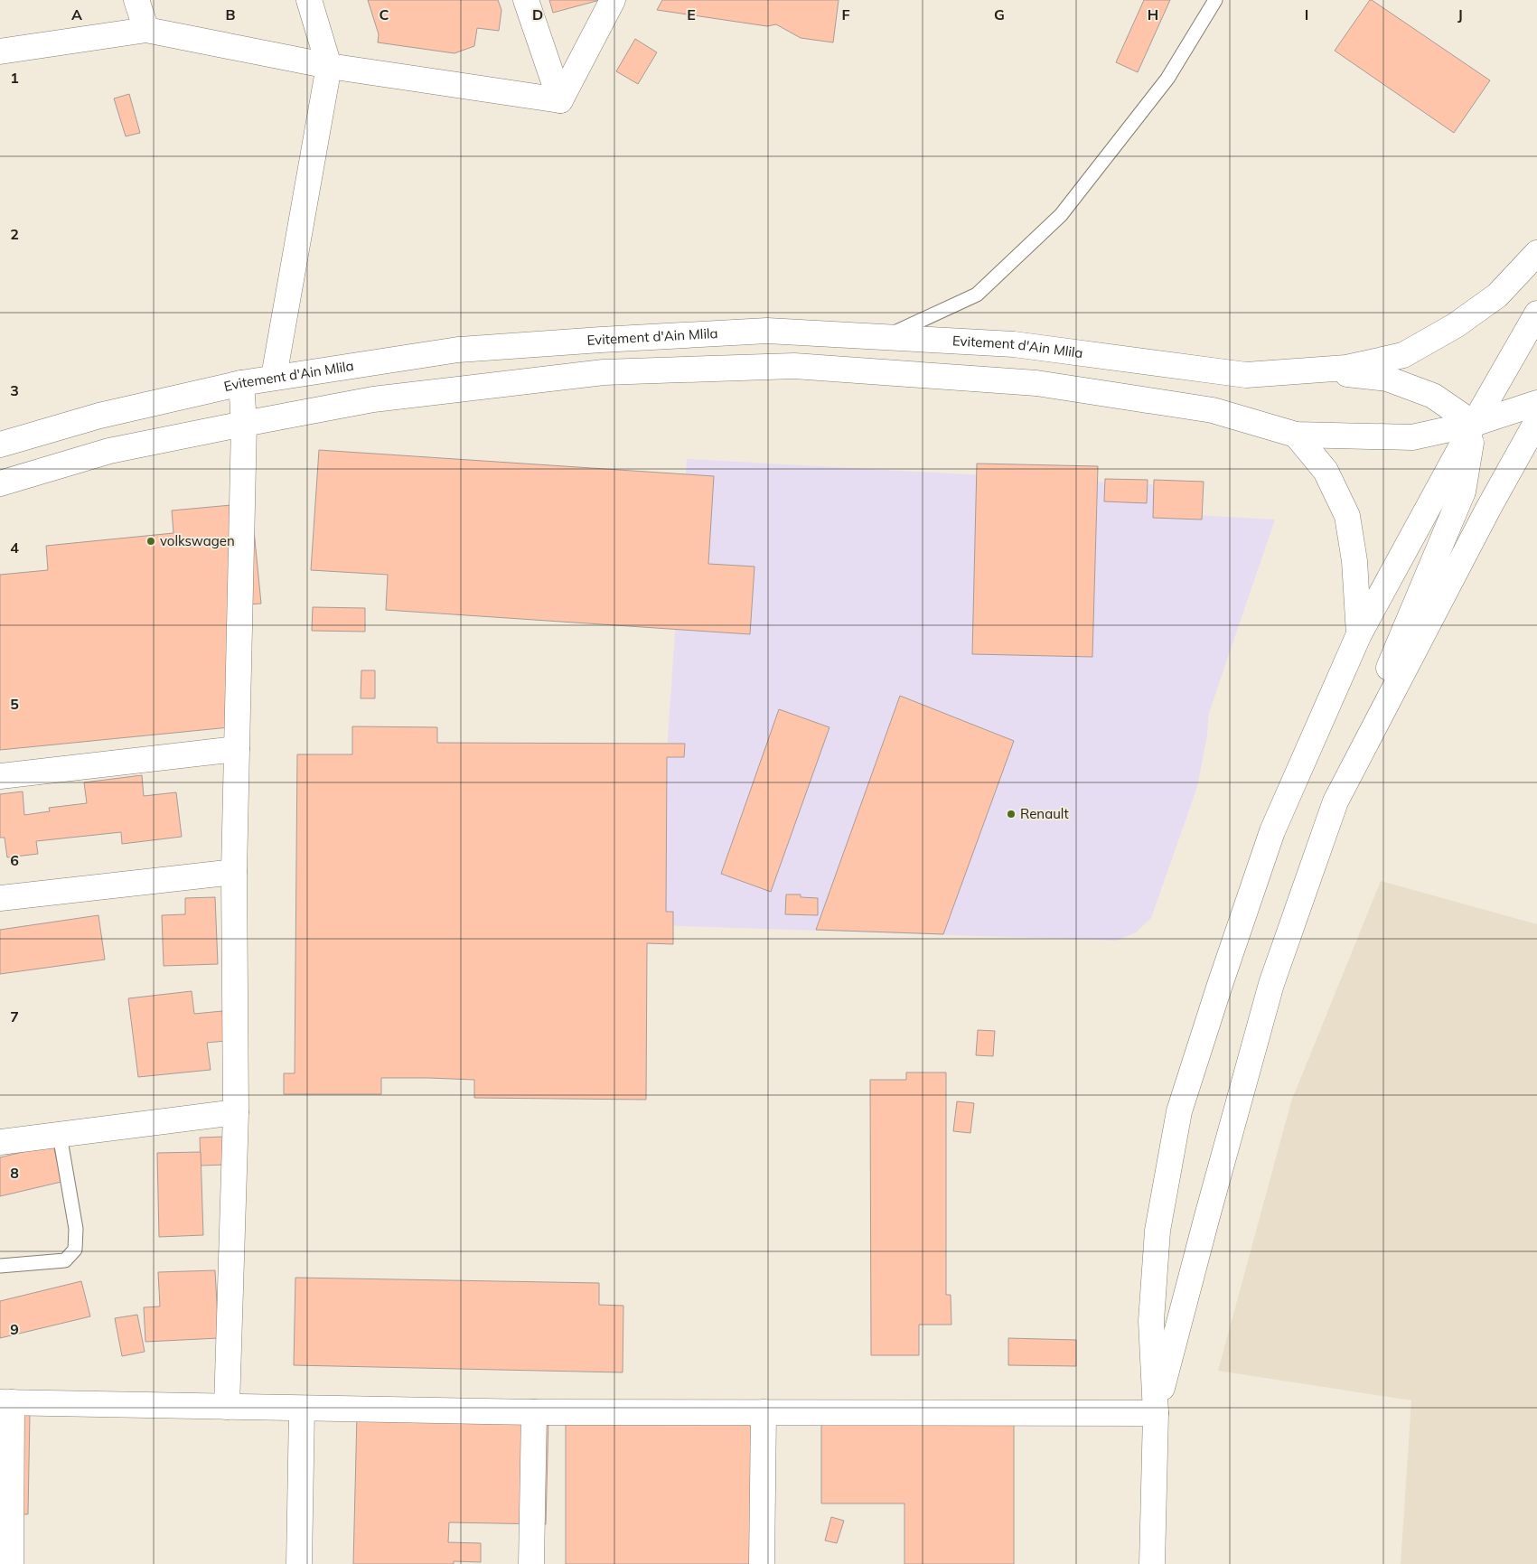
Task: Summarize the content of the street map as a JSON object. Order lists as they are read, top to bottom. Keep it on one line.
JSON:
{"streets":{"main road":["Evitement d'Ain Mlila"]},"places":["volkswagen","Renault"],"grid":{"columns":["A","B","C","D","E","F","G","H","I","J"],"rows":["1","2","3","4","5","6","7","8","9"]}}
